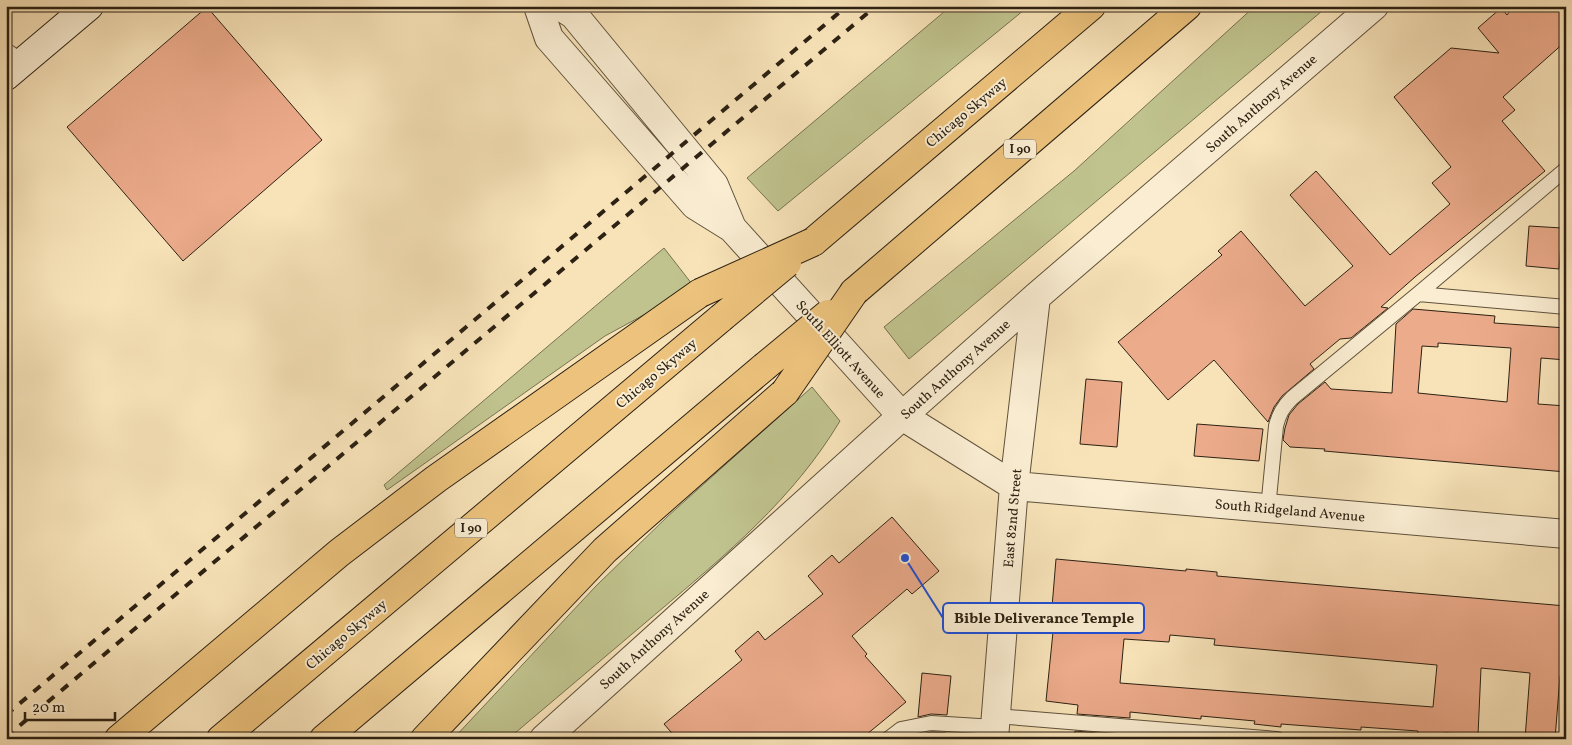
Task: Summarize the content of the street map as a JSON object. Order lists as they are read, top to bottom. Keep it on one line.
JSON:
{"streets":{"highway":["Chicago Skyway","I 90"],"street":["South Anthony Avenue","South Elliott Avenue","South Ridgeland Avenue","East 82nd Street"]},"crossings":[["South Anthony Avenue","South Elliott Avenue"],["South Anthony Avenue","East 82nd Street"],["South Elliott Avenue","South Ridgeland Avenue"],["South Elliott Avenue","East 82nd Street"],["South Ridgeland Avenue","East 82nd Street"]],"places":["Bible Deliverance Temple"],"scale_bar":"20 m"}
